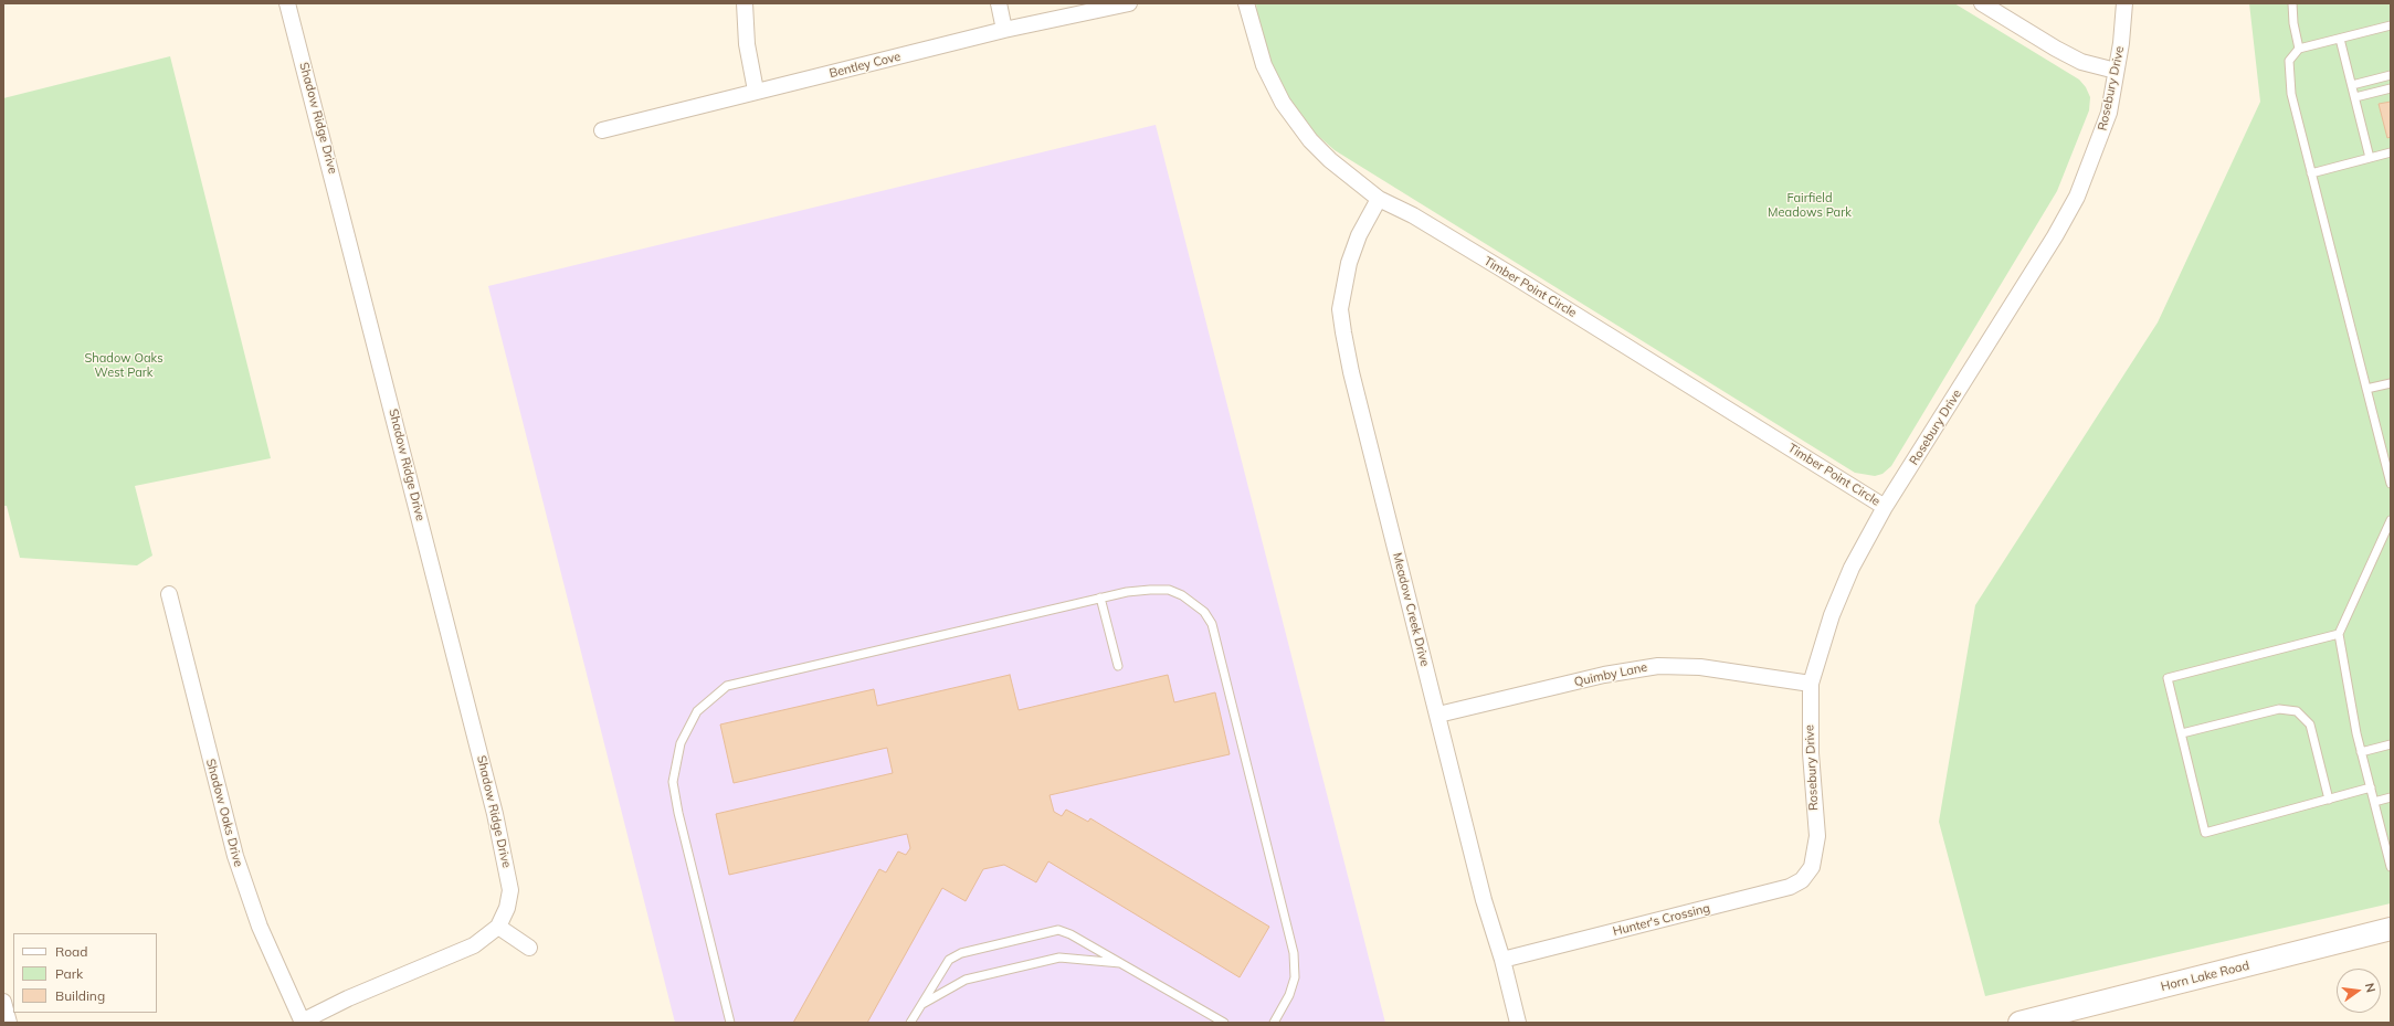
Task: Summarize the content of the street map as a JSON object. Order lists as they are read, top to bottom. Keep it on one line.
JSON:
{"streets":{"main road":["Horn Lake Road"],"street":["Bentley Cove","Rosebury Drive","Shadow Ridge Drive","Timber Point Circle","Meadow Creek Drive","Quimby Lane","Shadow Oaks Drive","Hunter's Crossing"]},"crossings":[["Rosebury Drive","Timber Point Circle"],["Rosebury Drive","Quimby Lane"],["Rosebury Drive","Hunter's Crossing"],["Shadow Ridge Drive","Shadow Oaks Drive"],["Timber Point Circle","Meadow Creek Drive"],["Meadow Creek Drive","Quimby Lane"],["Meadow Creek Drive","Hunter's Crossing"]],"parks":["Fairfield Meadows Park","Shadow Oaks West Park"],"legend":["Road","Park","Building"],"north":"right"}
